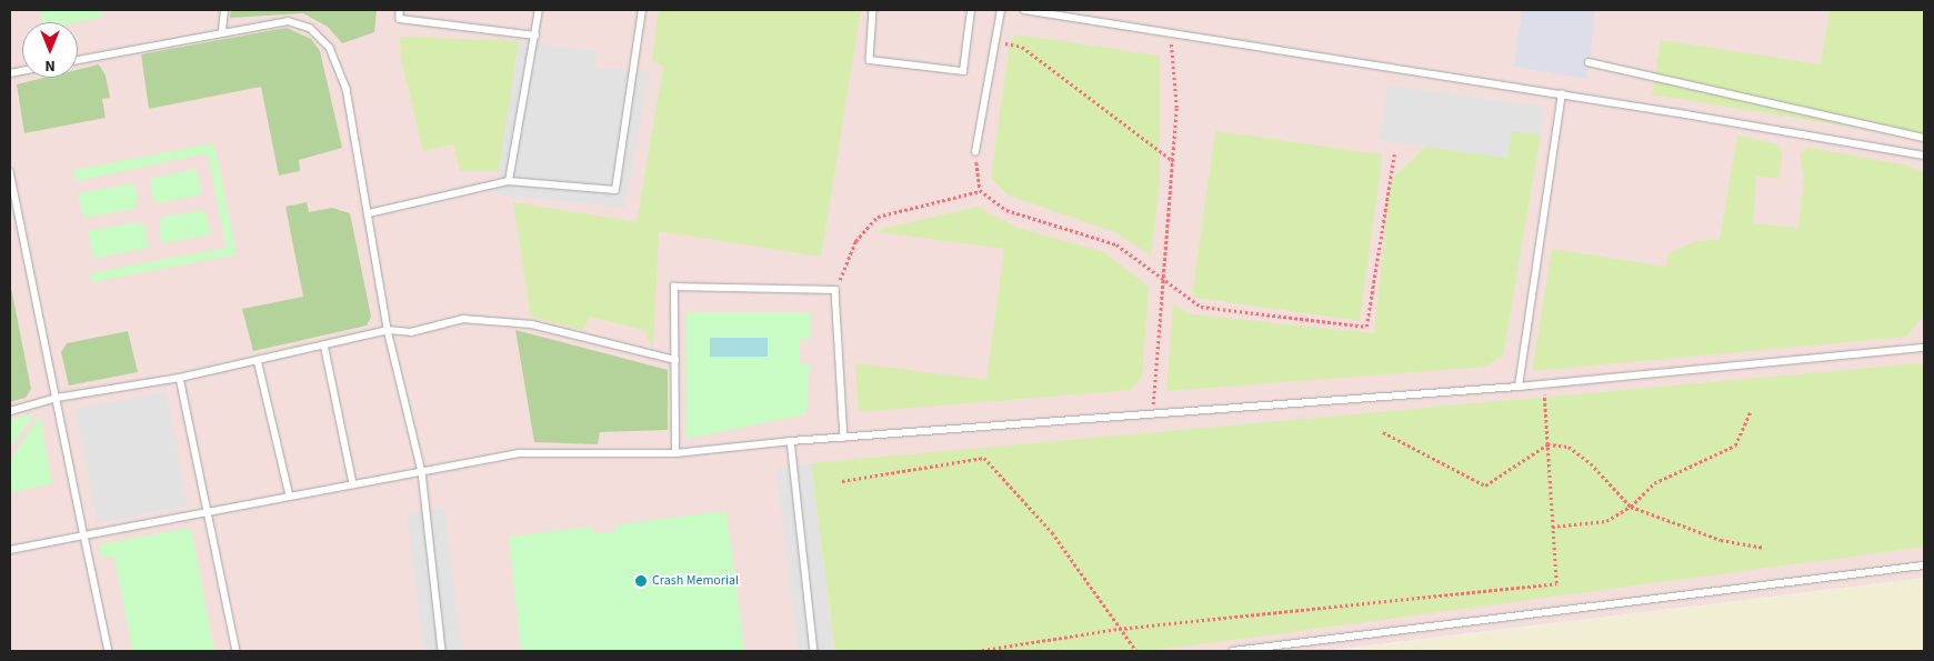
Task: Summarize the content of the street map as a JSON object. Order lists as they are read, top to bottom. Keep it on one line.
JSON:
{"places":["Crash Memorial"],"north":"bottom"}
